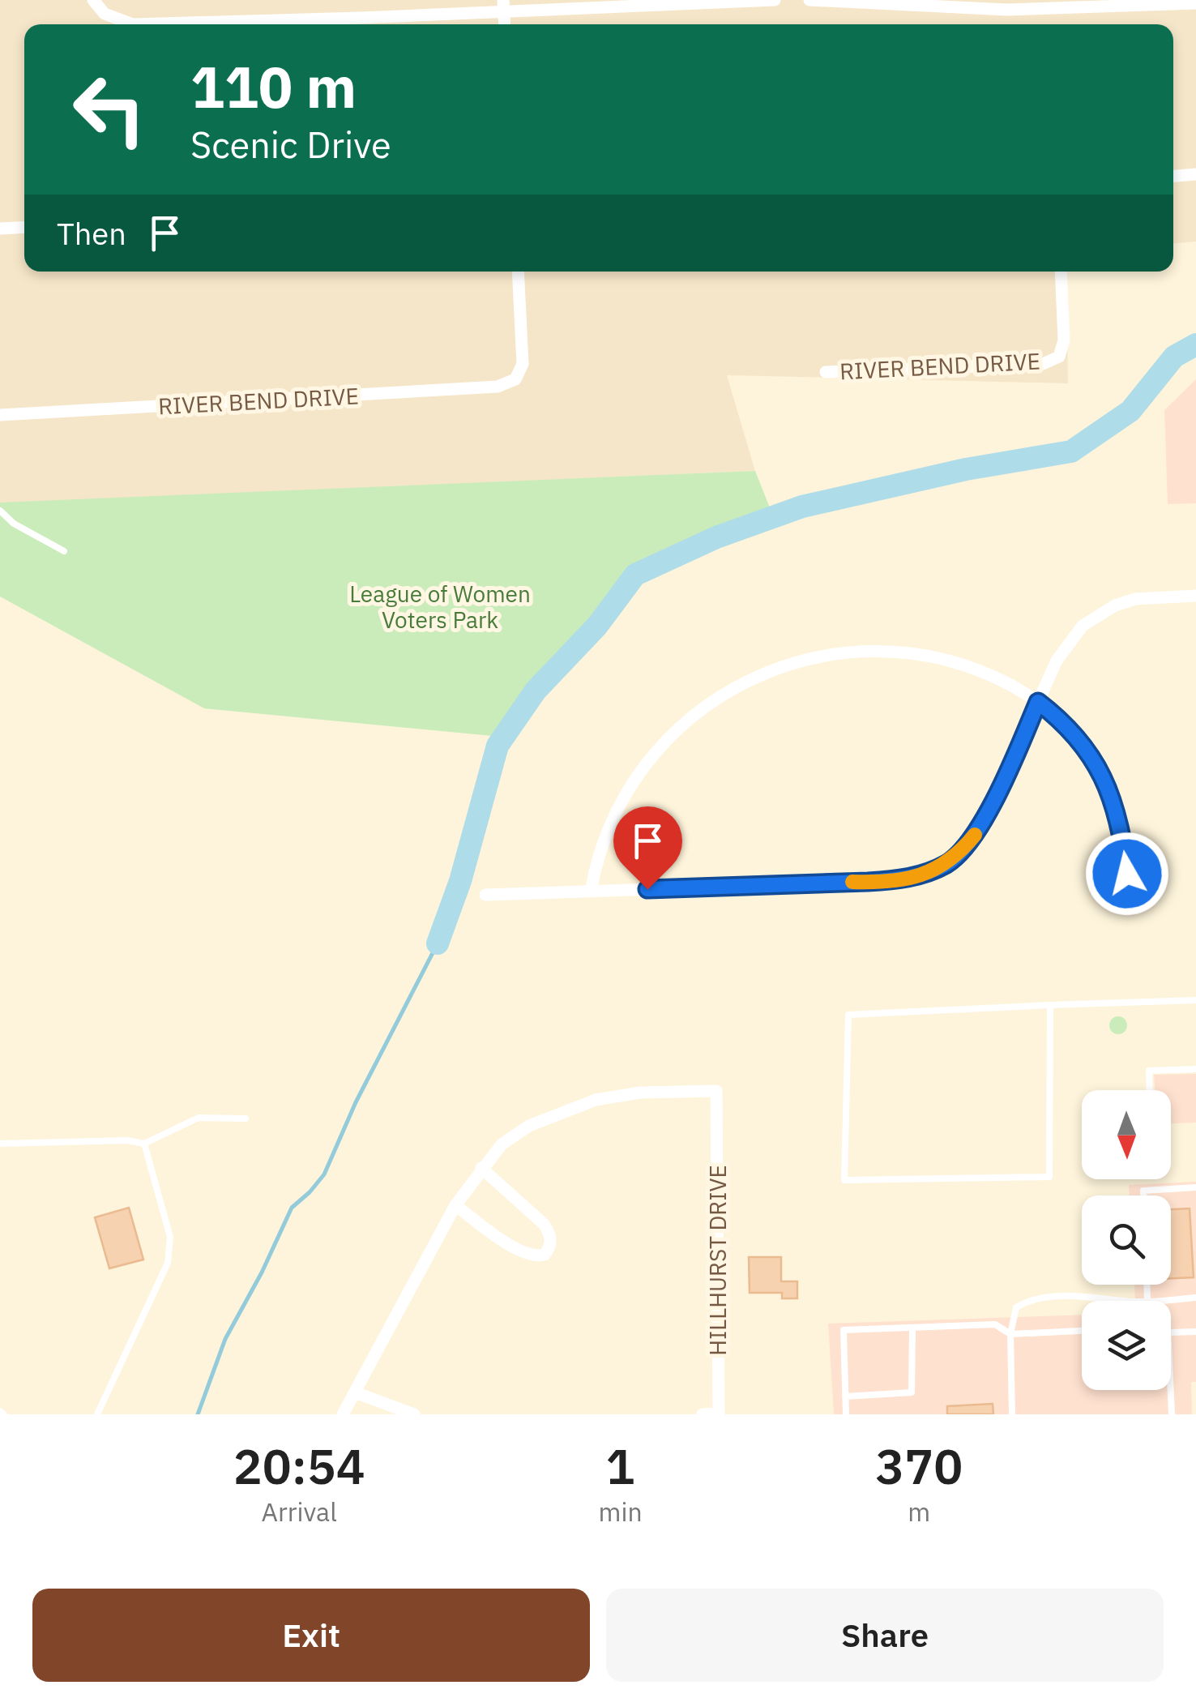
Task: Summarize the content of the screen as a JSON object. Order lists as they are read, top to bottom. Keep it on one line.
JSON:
{"streets":{"street":["RIVER BEND DRIVE","HILLHURST DRIVE"]},"parks":["League of Women Voters Park"],"north":"bottom","page":{"turn":["110 m","Scenic Drive"],"then":"Then","eta":["20:54","Arrival","1","min","370","m"],"buttons":["Exit","Share"]}}
